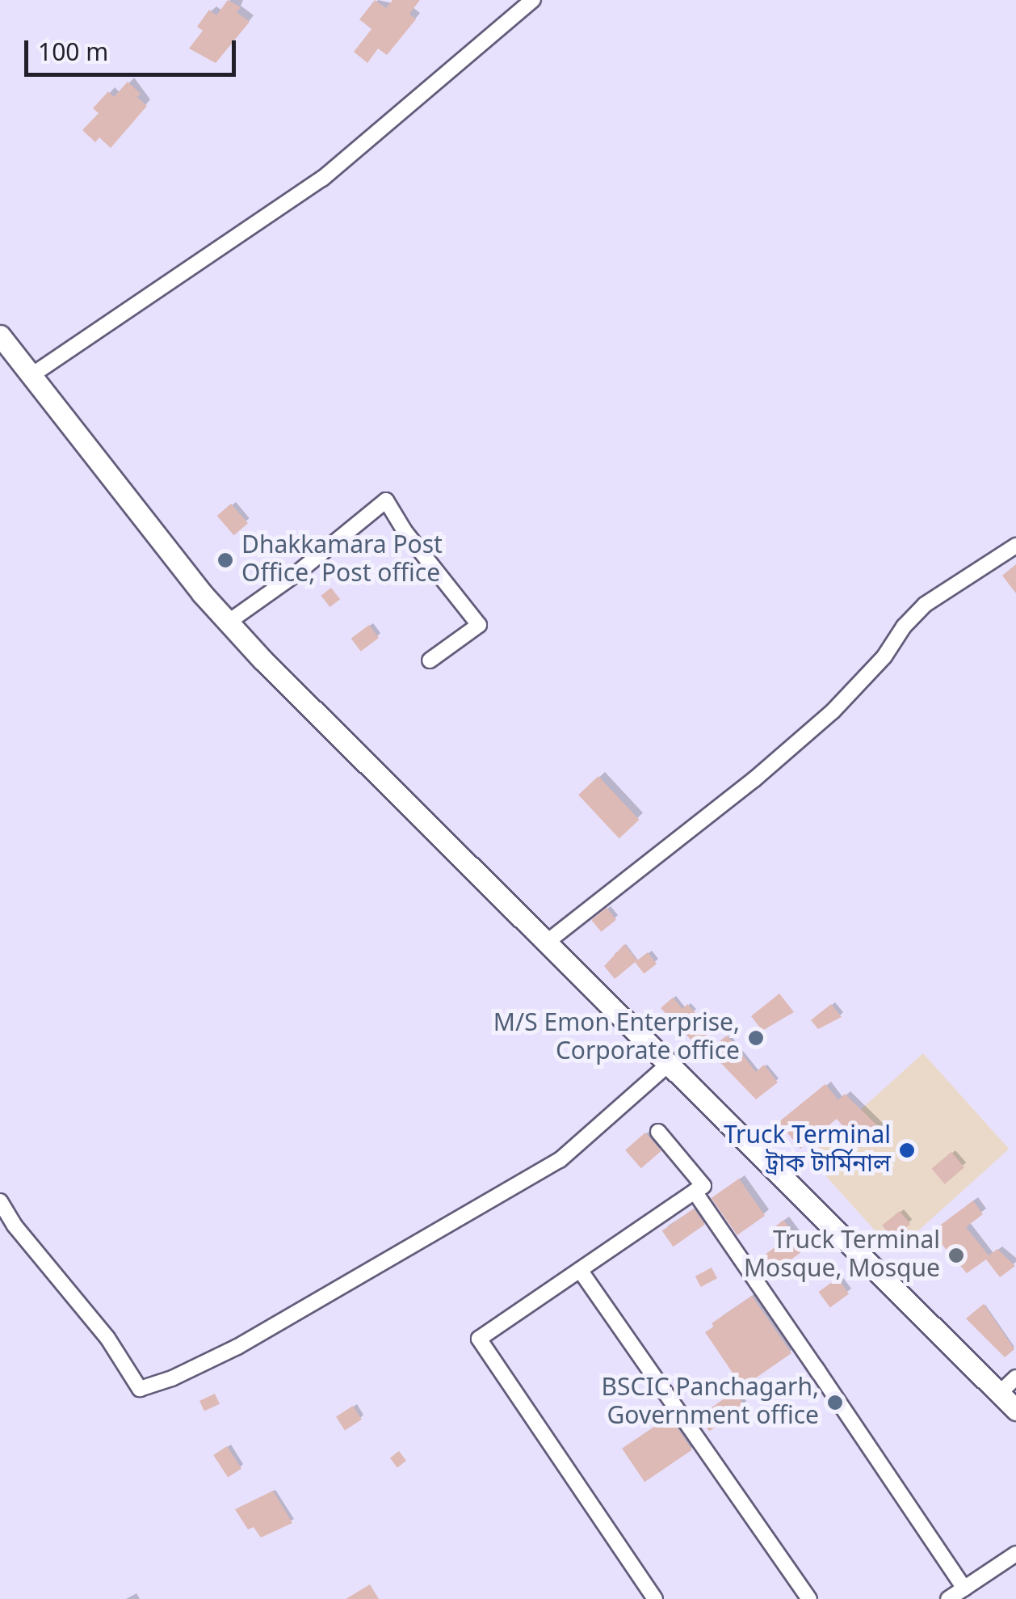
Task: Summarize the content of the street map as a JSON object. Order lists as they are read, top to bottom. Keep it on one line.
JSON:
{"places":["Dhakkamara Post Office, Post office","M/S Emon Enterprise, Corporate office","Truck Terminal ট্রাক টার্মিনাল","Truck Terminal Mosque, Mosque","BSCIC Panchagarh, Government office"],"scale_bar":"100 m"}
